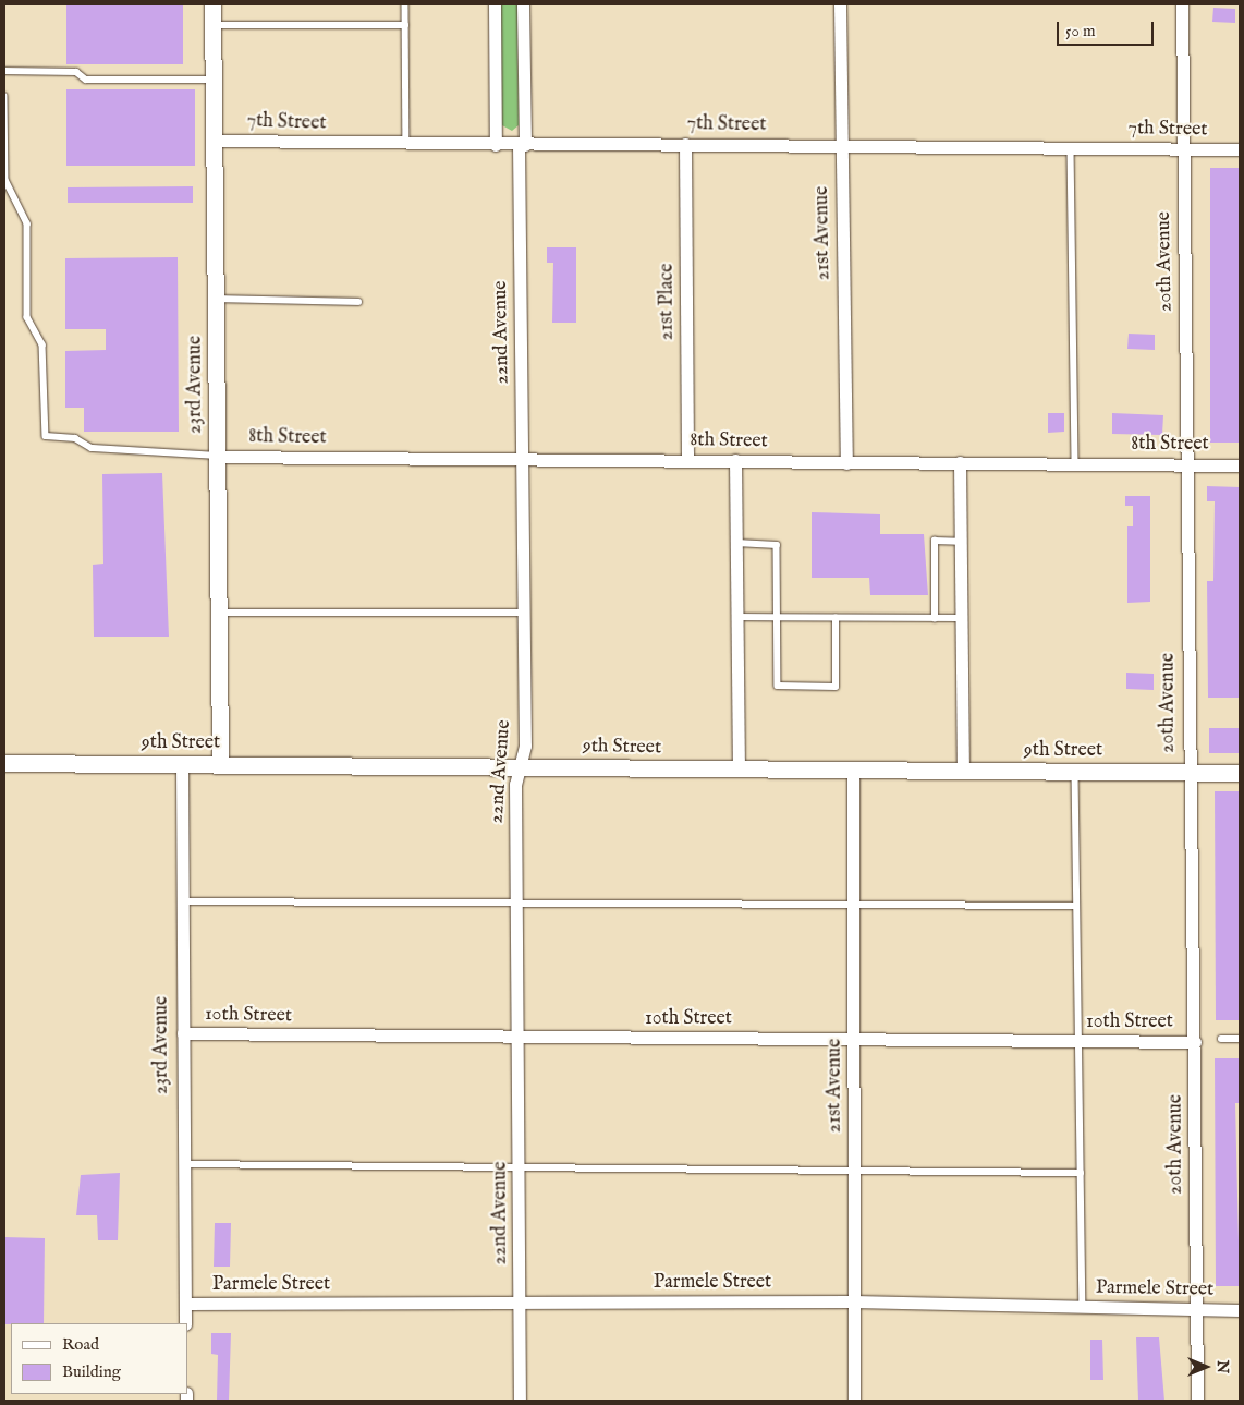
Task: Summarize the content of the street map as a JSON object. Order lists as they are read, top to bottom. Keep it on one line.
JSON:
{"streets":{"street":["7th Street","21st Avenue","20th Avenue","21st Place","22nd Avenue","23rd Avenue","8th Street","9th Street","10th Street","Parmele Street"]},"crossings":[["7th Street","21st Avenue"],["7th Street","20th Avenue"],["7th Street","21st Place"],["7th Street","22nd Avenue"],["7th Street","23rd Avenue"],["21st Avenue","8th Street"],["21st Avenue","9th Street"],["21st Avenue","10th Street"],["21st Avenue","Parmele Street"],["20th Avenue","8th Street"],["20th Avenue","9th Street"],["20th Avenue","10th Street"],["20th Avenue","Parmele Street"],["21st Place","8th Street"],["22nd Avenue","8th Street"],["22nd Avenue","9th Street"],["22nd Avenue","10th Street"],["22nd Avenue","Parmele Street"],["23rd Avenue","8th Street"],["23rd Avenue","9th Street"],["23rd Avenue","10th Street"],["23rd Avenue","Parmele Street"]],"legend":["Road","Building"],"scale_bar":"50 m","north":"right"}
